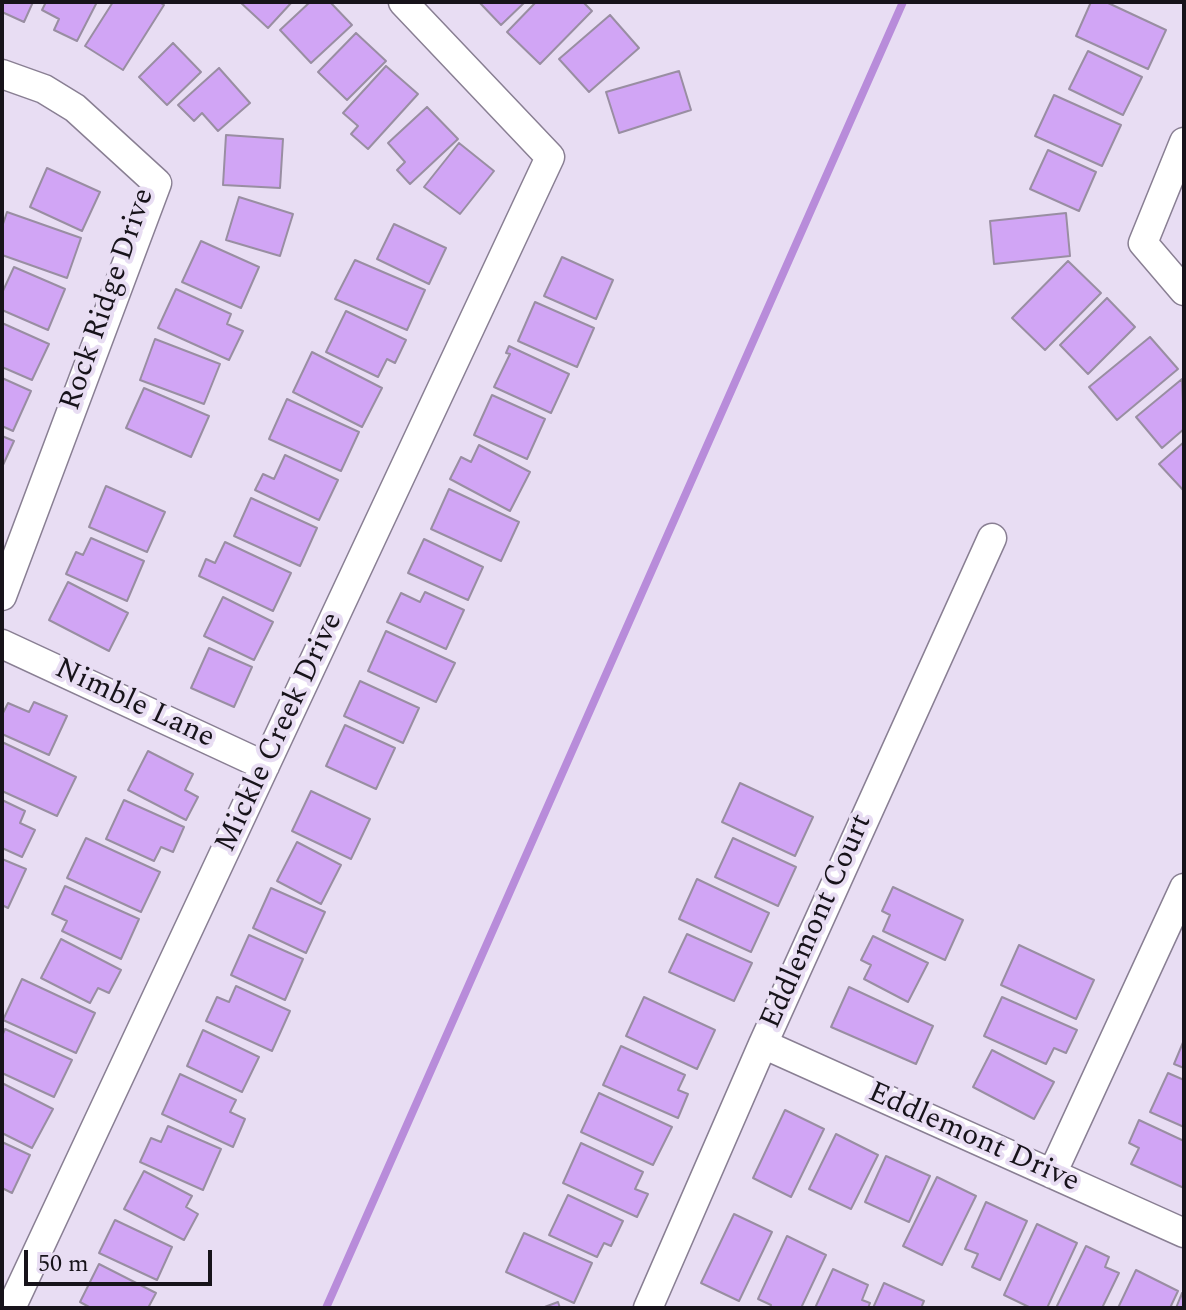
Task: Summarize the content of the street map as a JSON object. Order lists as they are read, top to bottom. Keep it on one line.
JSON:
{"streets":{"street":["Rock Ridge Drive","Nimble Lane","Mickle Creek Drive","Eddlemont Court","Eddlemont Drive"]},"crossings":[["Nimble Lane","Mickle Creek Drive"],["Eddlemont Court","Eddlemont Drive"]],"scale_bar":"50 m"}
